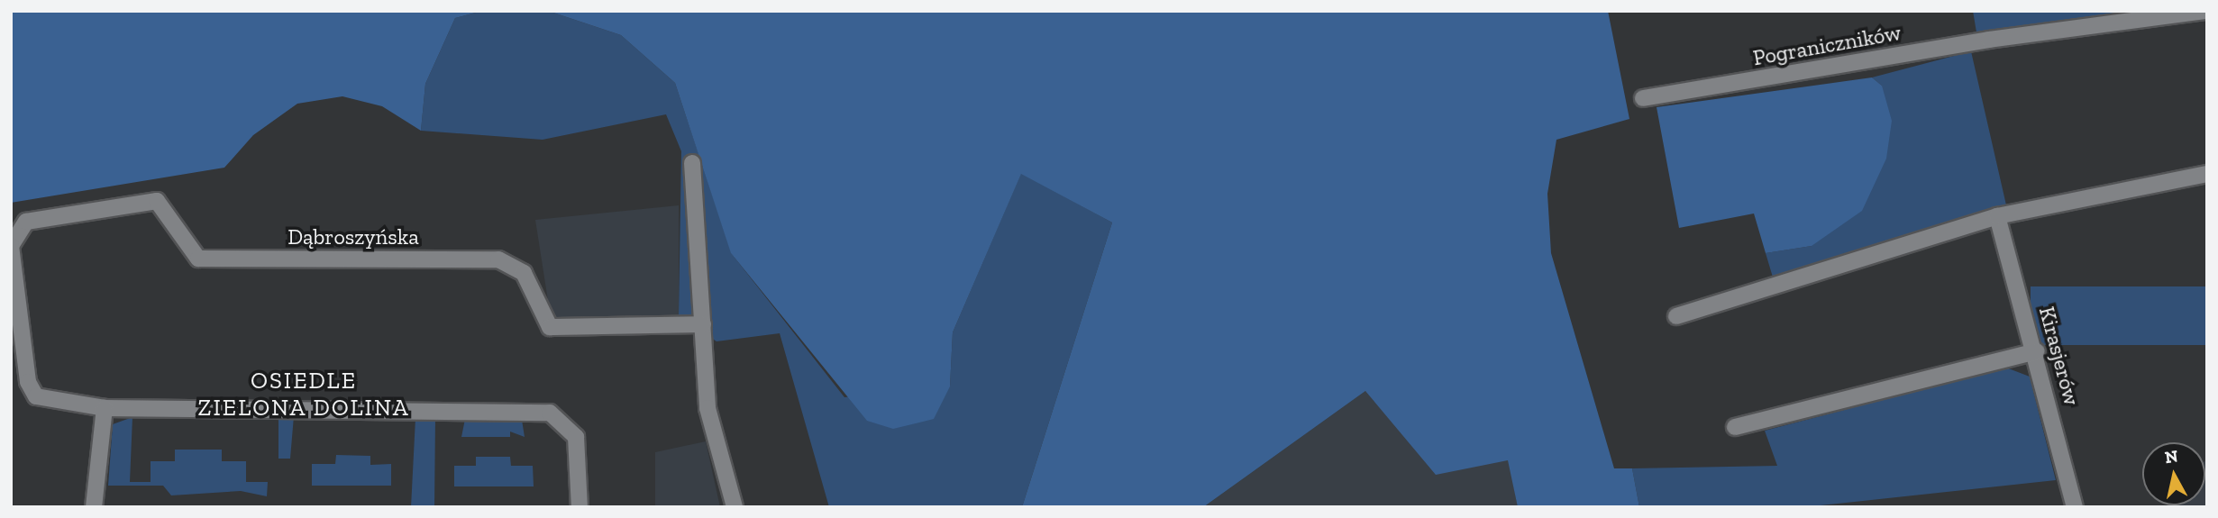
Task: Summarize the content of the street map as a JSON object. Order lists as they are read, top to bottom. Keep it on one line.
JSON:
{"streets":{"street":["Pograniczników","Dąbroszyńska","Kirasjerów"]},"districts":["OSIEDLE ZIELONA DOLINA"],"north":"top"}
